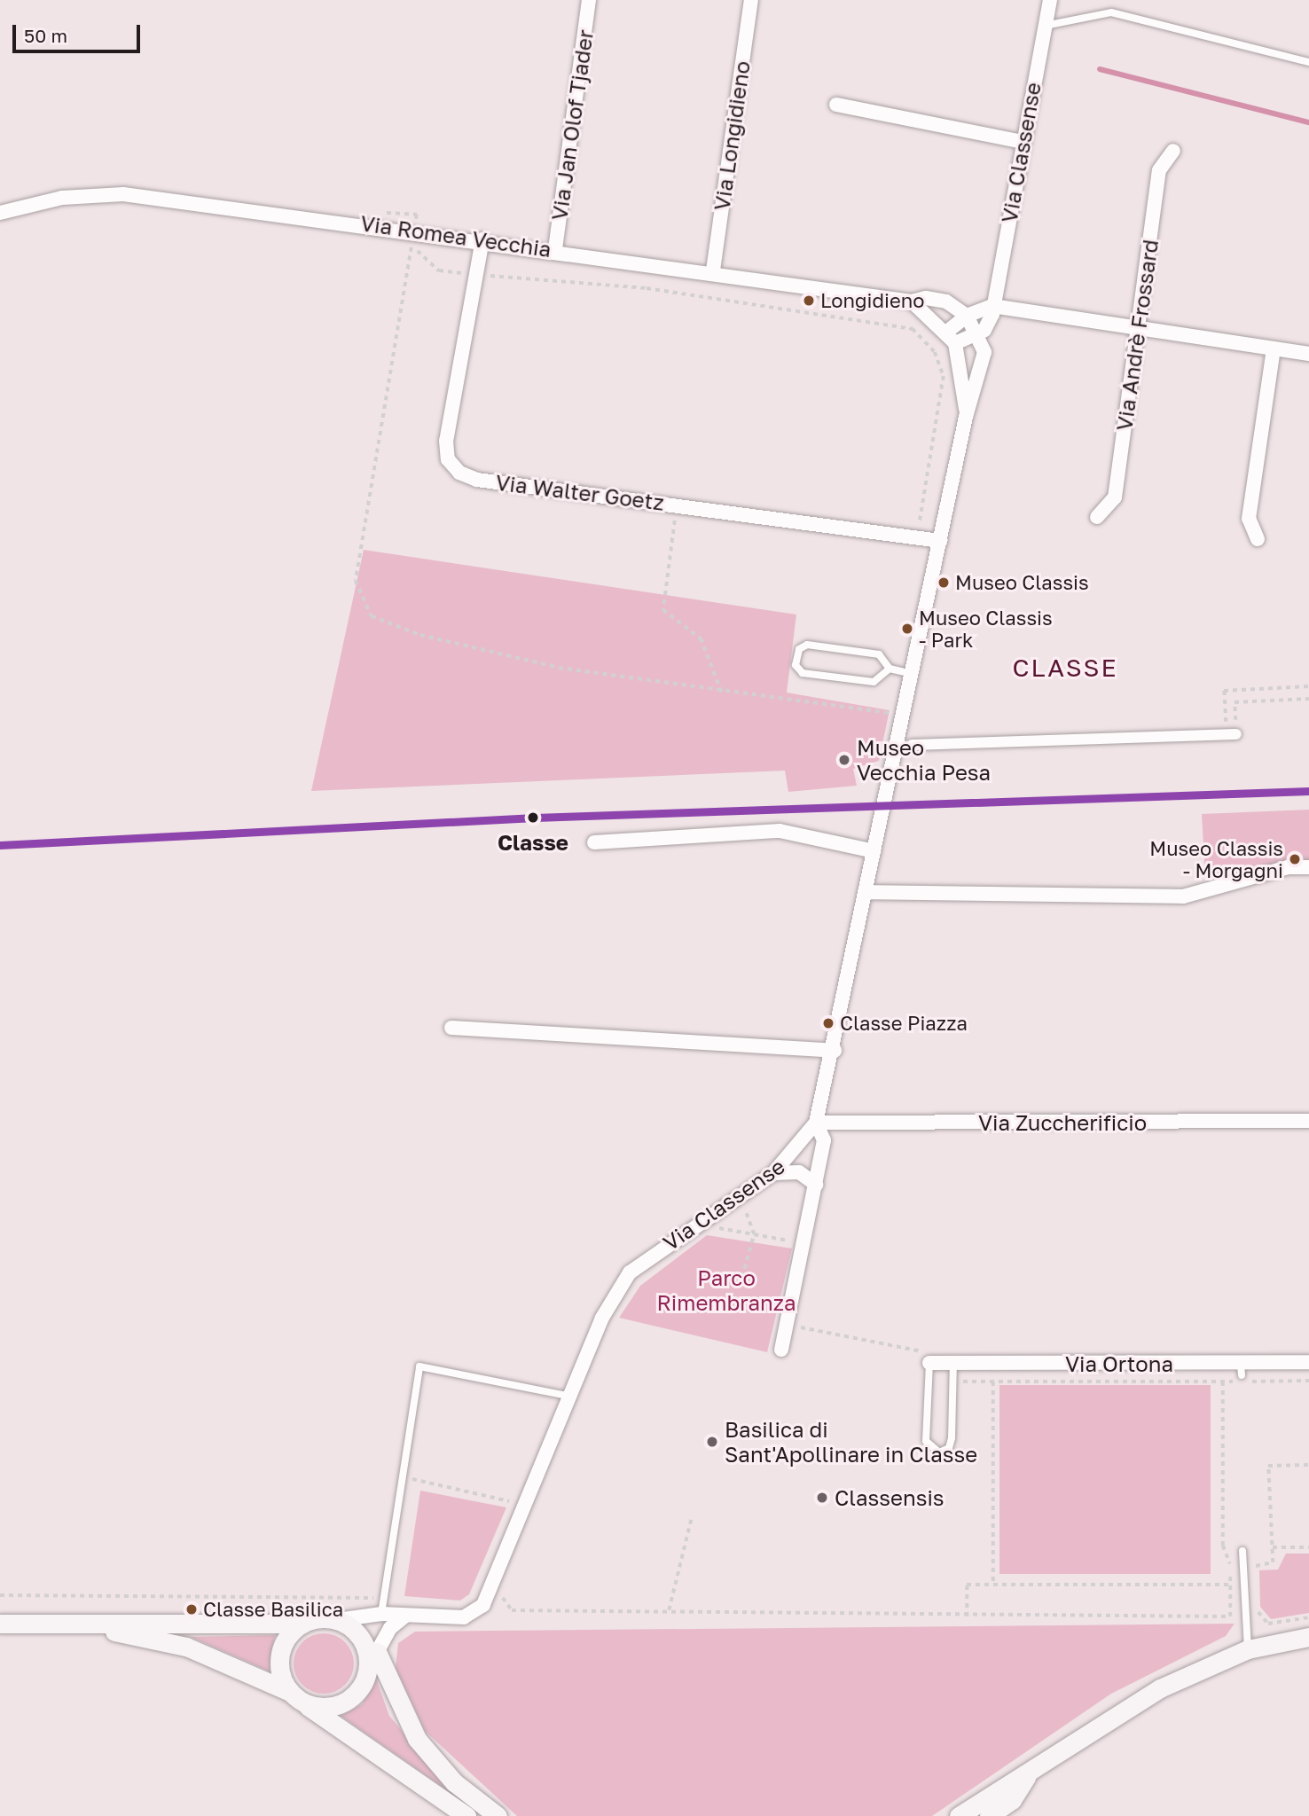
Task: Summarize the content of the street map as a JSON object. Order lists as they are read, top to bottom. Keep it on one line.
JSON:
{"streets":{"street":["Via Jan Olof Tjader","Via Longidieno","Via Classense","Via Romea Vecchia","Via Andrè Frossard","Via Walter Goetz","Via Zuccherificio","Via Ortona"]},"crossings":[["Via Jan Olof Tjader","Via Romea Vecchia"],["Via Longidieno","Via Romea Vecchia"],["Via Classense","Via Walter Goetz"],["Via Classense","Via Zuccherificio"],["Via Romea Vecchia","Via Walter Goetz"]],"districts":["CLASSE"],"parks":["Parco Rimembranza"],"places":["Longidieno","Museo Classis","Museo Classis - Park","Museo Vecchia Pesa","Classe","Museo Classis - Morgagni","Classe Piazza","Basilica di Sant'Apollinare in Classe","Classensis","Classe Basilica"],"scale_bar":"50 m"}
